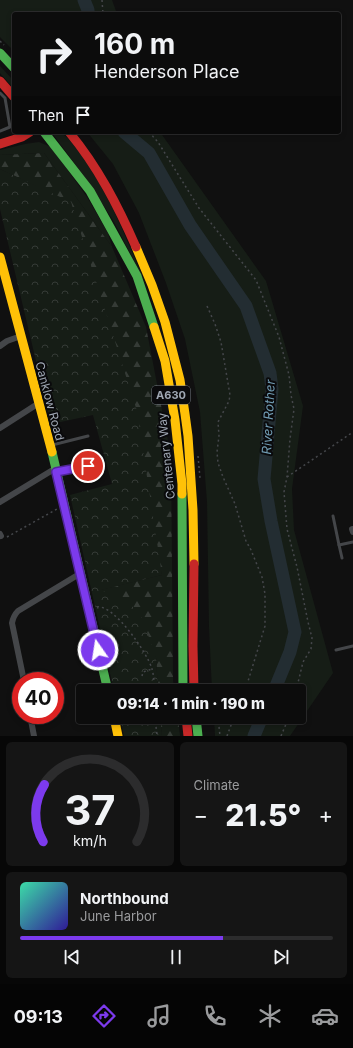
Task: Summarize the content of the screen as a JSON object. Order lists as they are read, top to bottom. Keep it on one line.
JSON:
{"streets":{"main road":["A630","Canklow Road","Centenary Way"]},"water":["River Rother"],"page":{"turn":["160 m","Henderson Place"],"then":"Then","limit":"40","trip":"09:14 · 1 min · 190 m","tile":"Climate","heat":["−","21.5°","+"],"song":["Northbound","June Harbor"],"tabs":"09:13","gauge":["37","km/h"]}}
